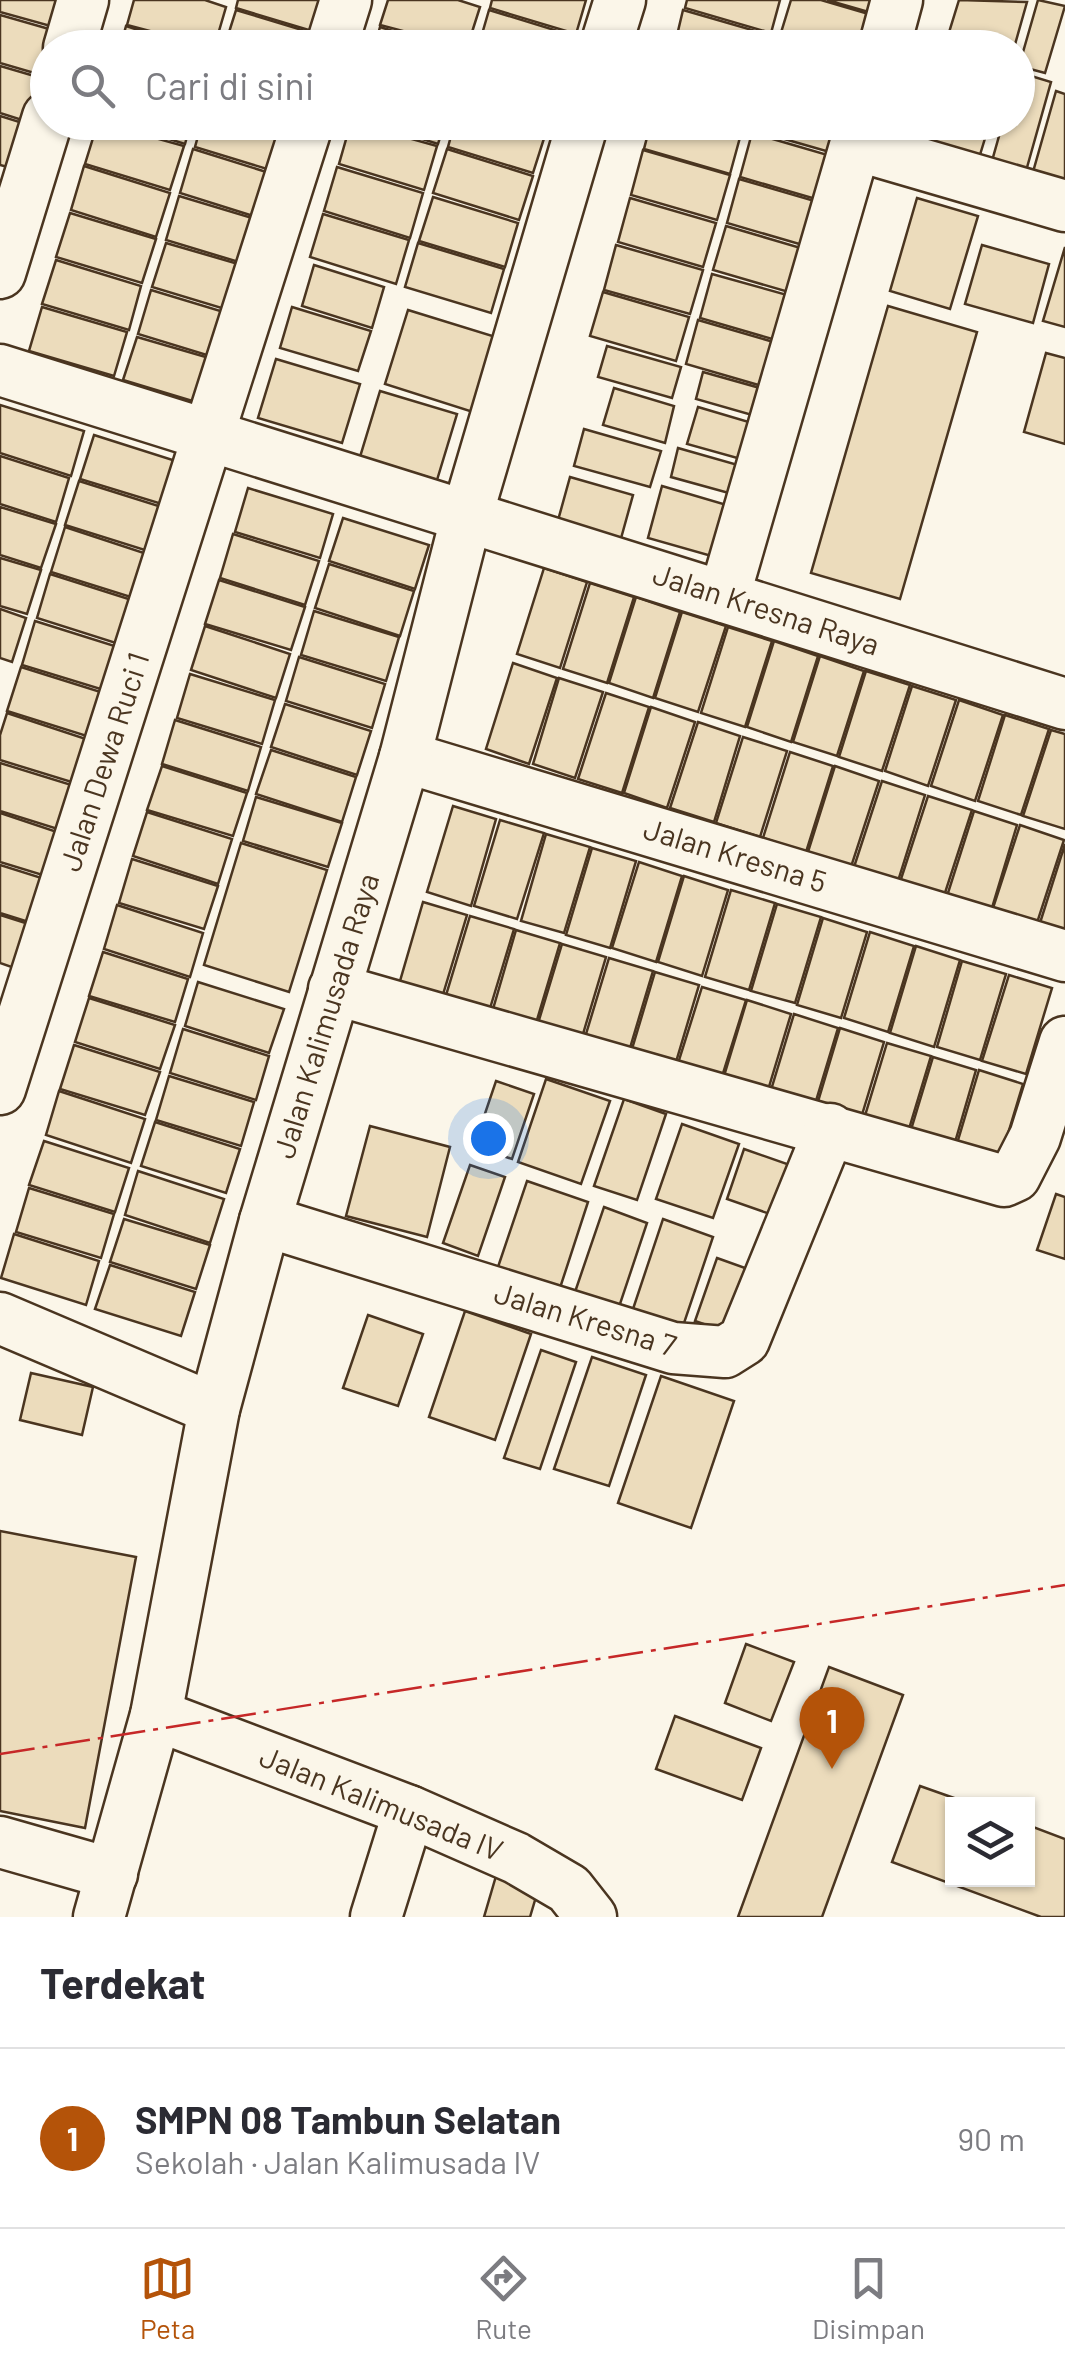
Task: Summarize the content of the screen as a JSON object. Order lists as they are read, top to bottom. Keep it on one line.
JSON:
{"streets":{"street":["Jalan Kresna Raya","Jalan Dewa Ruci 1","Jalan Kresna 5","Jalan Kalimusada Raya","Jalan Kresna 7","Jalan Kalimusada IV"]},"crossings":[["Jalan Kresna Raya","Jalan Dewa Ruci 1"],["Jalan Kresna Raya","Jalan Kalimusada Raya"],["Jalan Kresna 5","Jalan Kalimusada Raya"],["Jalan Kalimusada Raya","Jalan Kresna 7"],["Jalan Kalimusada Raya","Jalan Kalimusada IV"]],"page":{"search":"Cari di sini","pins":"1","heading":"Terdekat","list":[{"mark":"1","name":"SMPN 08 Tambun Selatan","note":"Sekolah · Jalan Kalimusada IV","value":"90 m"}],"nav":["Peta","Rute","Disimpan"]}}
